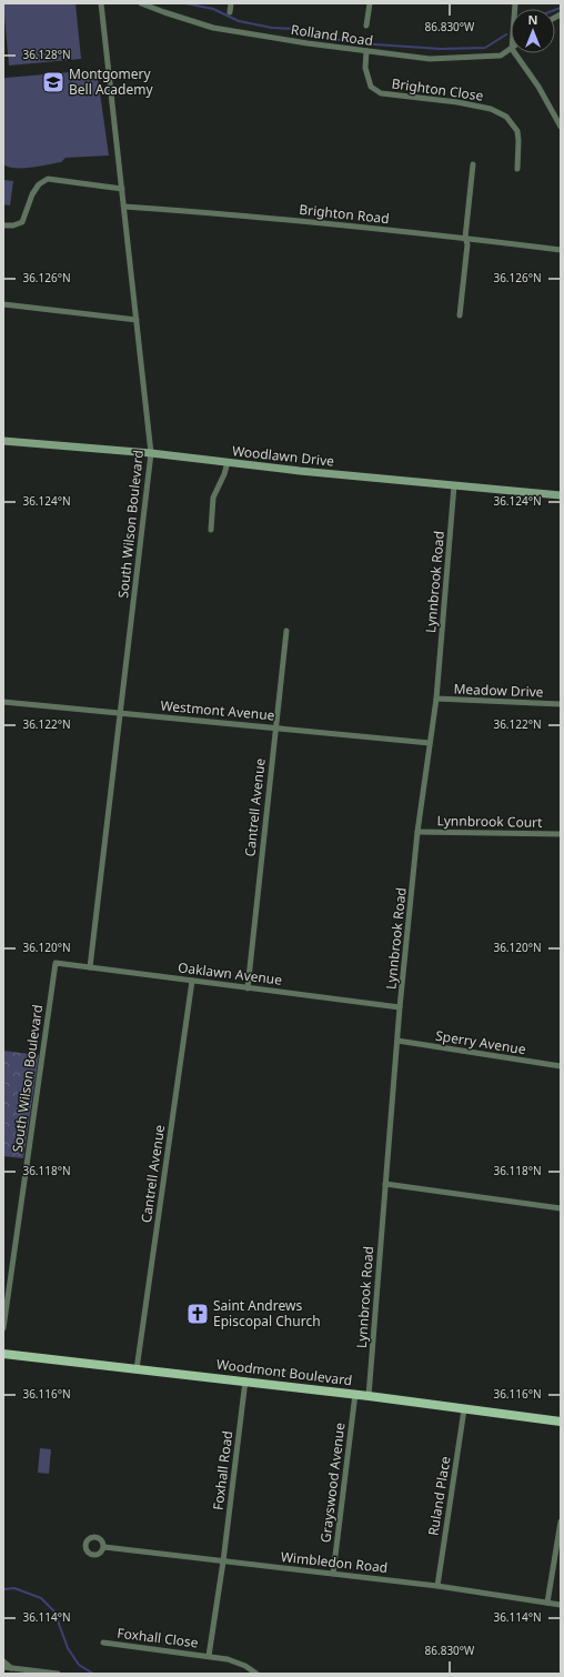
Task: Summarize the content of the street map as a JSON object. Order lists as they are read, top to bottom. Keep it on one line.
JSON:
{"streets":{"main road":["Woodlawn Drive","Woodmont Boulevard"],"street":["Rolland Road","Brighton Close","Brighton Road","South Wilson Boulevard","Lynnbrook Road","Meadow Drive","Westmont Avenue","Cantrell Avenue","Lynnbrook Court","Oaklawn Avenue","Sperry Avenue","Foxhall Road","Grayswood Avenue","Ruland Place","Wimbledon Road","Foxhall Close"]},"crossings":[["Rolland Road","Brighton Close"],["Brighton Road","South Wilson Boulevard"],["Woodlawn Drive","South Wilson Boulevard"],["Woodlawn Drive","Lynnbrook Road"],["South Wilson Boulevard","Westmont Avenue"],["South Wilson Boulevard","Oaklawn Avenue"],["Lynnbrook Road","Meadow Drive"],["Lynnbrook Road","Westmont Avenue"],["Lynnbrook Road","Lynnbrook Court"],["Lynnbrook Road","Oaklawn Avenue"],["Lynnbrook Road","Sperry Avenue"],["Lynnbrook Road","Woodmont Boulevard"],["Westmont Avenue","Cantrell Avenue"],["Cantrell Avenue","Oaklawn Avenue"],["Cantrell Avenue","Woodmont Boulevard"],["Woodmont Boulevard","Foxhall Road"],["Woodmont Boulevard","Grayswood Avenue"],["Woodmont Boulevard","Ruland Place"],["Foxhall Road","Wimbledon Road"],["Foxhall Road","Foxhall Close"],["Grayswood Avenue","Wimbledon Road"],["Ruland Place","Wimbledon Road"],["Wimbledon Road","Foxhall Close"]],"places":{"school or university":["Montgomery Bell Academy"],"church":["Saint Andrews Episcopal Church"]},"north":"top","coordinates":["86.830°W","36.128°N","36.126°N","36.124°N","36.122°N","36.120°N","36.118°N","36.116°N","36.114°N"]}
